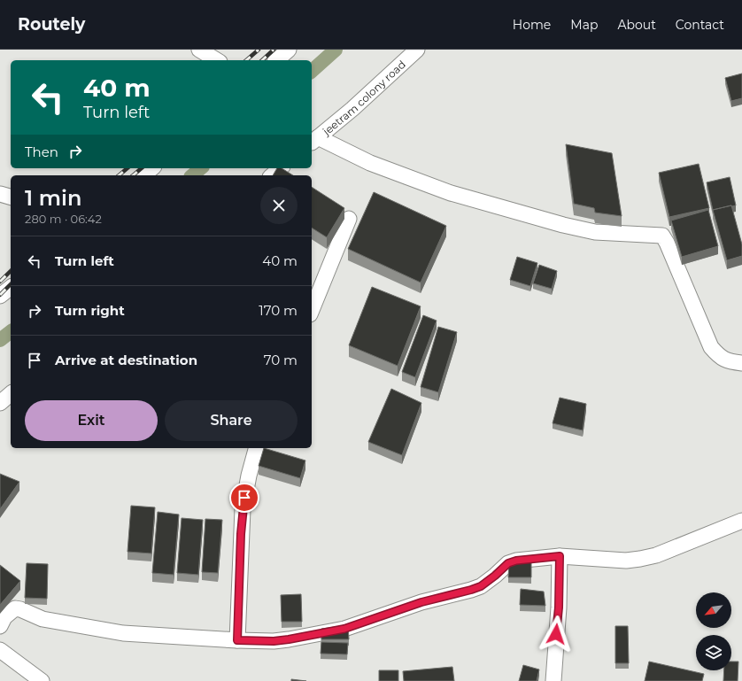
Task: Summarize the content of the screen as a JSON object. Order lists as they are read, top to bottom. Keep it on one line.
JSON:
{"streets":{"street":["jeetram colony road"]},"north":"bottom left","page":{"header":"Routely","nav":["Home","Map","About","Contact"],"turn":["40 m","Turn left"],"then":"Then","heading":["1 min","280 m · 06:42"],"list":[{"name":"Turn left","value":"40 m"},{"name":"Turn right","value":"170 m"},{"name":"Arrive at destination","value":"70 m"}],"buttons":["Exit","Share"]}}
